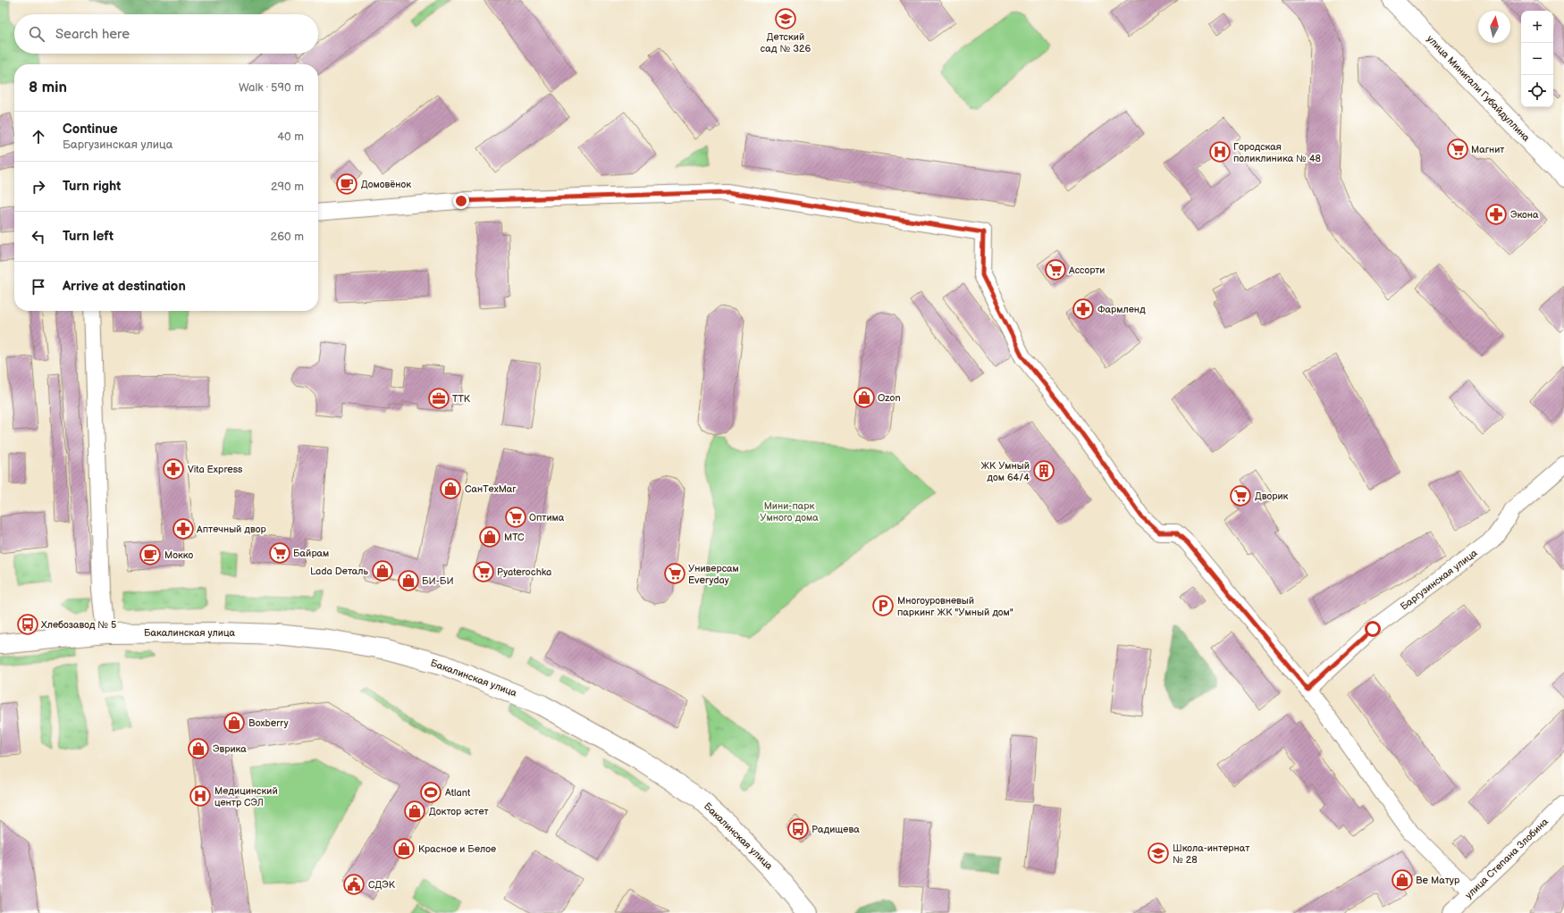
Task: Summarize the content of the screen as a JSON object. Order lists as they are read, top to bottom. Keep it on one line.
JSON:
{"streets":{"main road":["улица Минигали Губайдуллина","Бакалинская улица"],"street":["Баргузинская улица","улица Степана Злобина"]},"parks":["Мини-парк Умного дома"],"places":{"school or university":["Детский сад № 326","Школа-интернат № 28"],"supermarket":["Магнит","Ассорти","Дворик","Оптима","Байрам","Pyaterochka","Универсам Everyday"],"hospital":["Городская поликлиника № 48","Медицинский центр СЭЛ"],"cafe":["Домовёнок","Мокко"],"pharmacy":["Экона","Фармленд","Vita Express","Аптечный двор"],"shop":["Ozon","СанТехМаг","МТС","Lada Dеталь","БИ-БИ","Boxberry","Эврика","Доктор эстет","Красное и Белое","Be Матур"],"office":["ТТК"],"building":["ЖК Умный дом 64/4"],"parking":["Многоуровневый паркинг ЖК \"Умный дом\""],"bus stop":["Хлебозавод № 5","Радищева"],"sports":["Atlant"],"public building":["СДЭК"]},"north":"top","page":{"map_buttons":["+","−"],"search":"Search here","heading":["8 min","Walk · 590 m"],"list":[["Continue","Баргузинская улица","40 m"],["Turn right","290 m"],["Turn left","260 m"],"Arrive at destination"]}}
